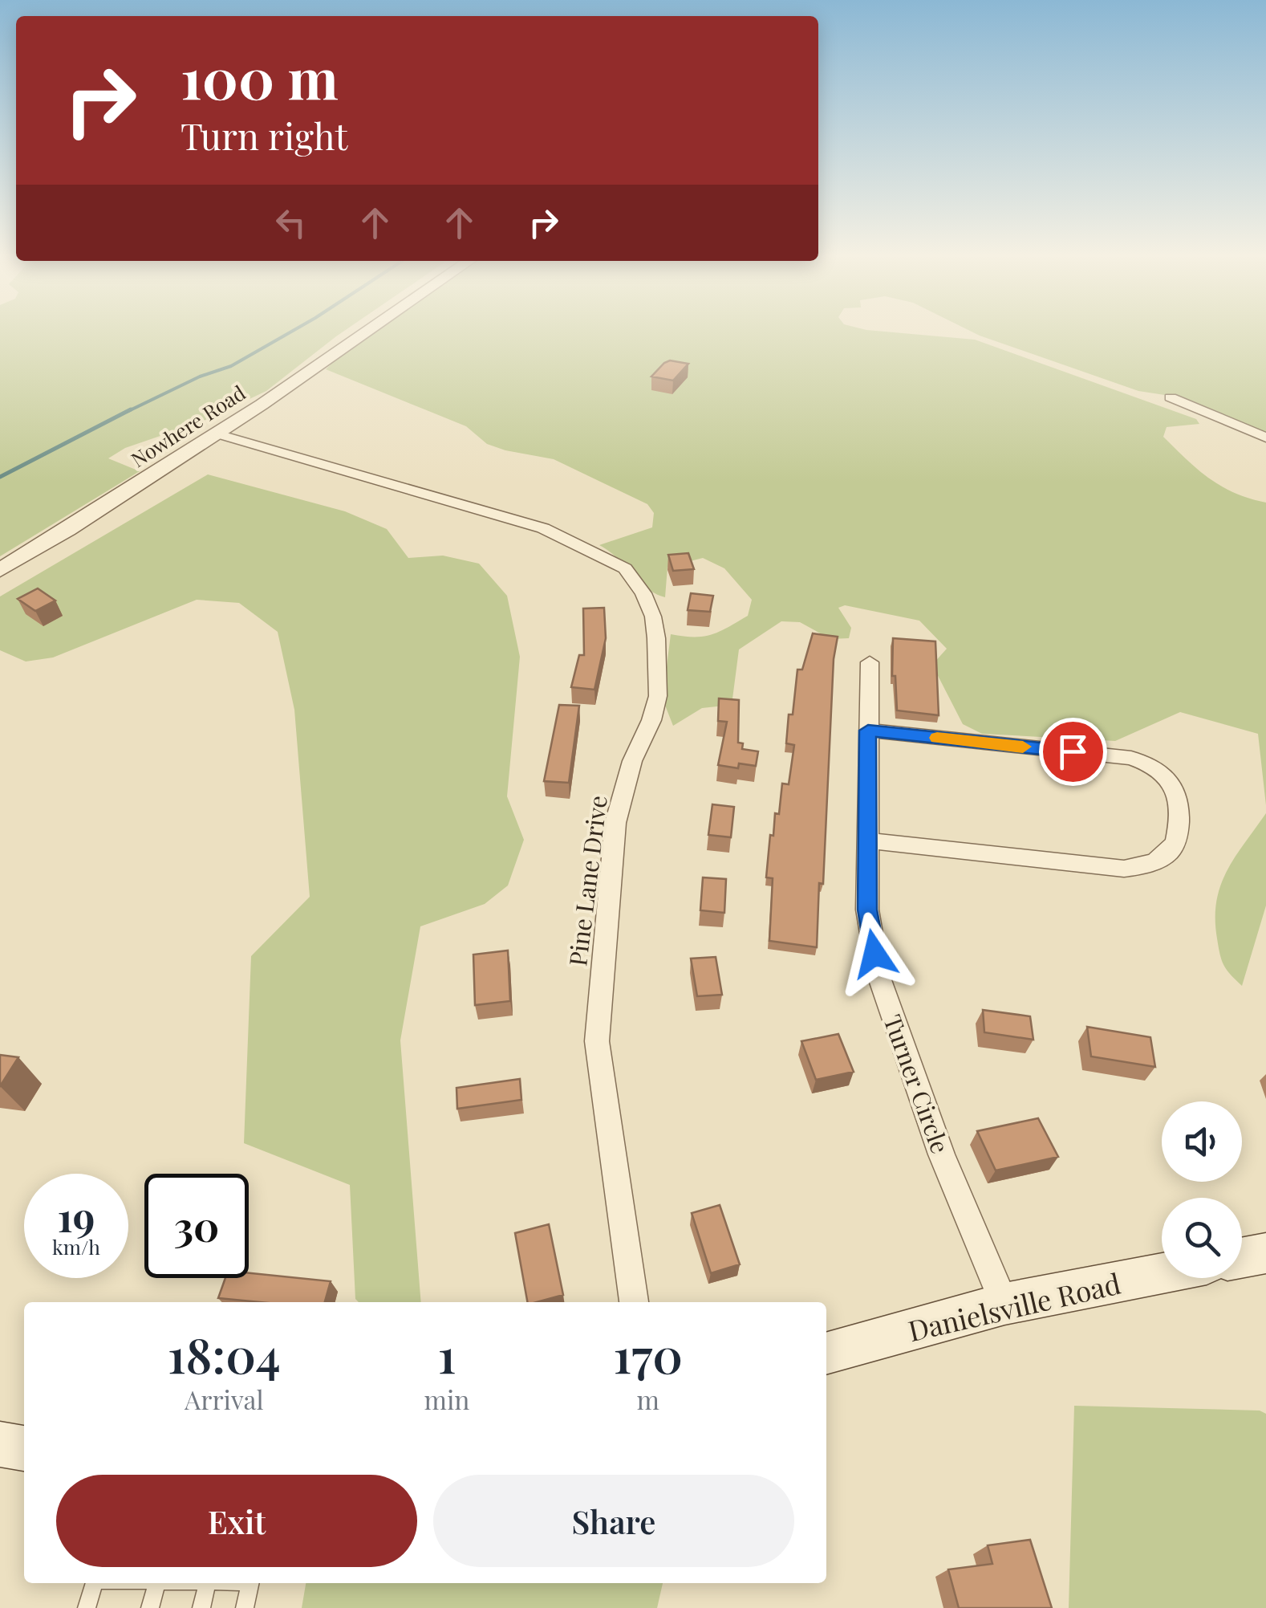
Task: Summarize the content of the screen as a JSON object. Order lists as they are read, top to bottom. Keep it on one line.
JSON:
{"streets":{"main road":["Danielsville Road"],"street":["Nowhere Road","Pine Lane Drive","Turner Circle"]},"crossings":[["Nowhere Road","Pine Lane Drive"],["Turner Circle","Danielsville Road"]],"page":{"turn":["100 m","Turn right"],"speed":"19 km/h","limit":"30","eta":["18:04","Arrival","1","min","170","m"],"buttons":["Exit","Share"]}}
